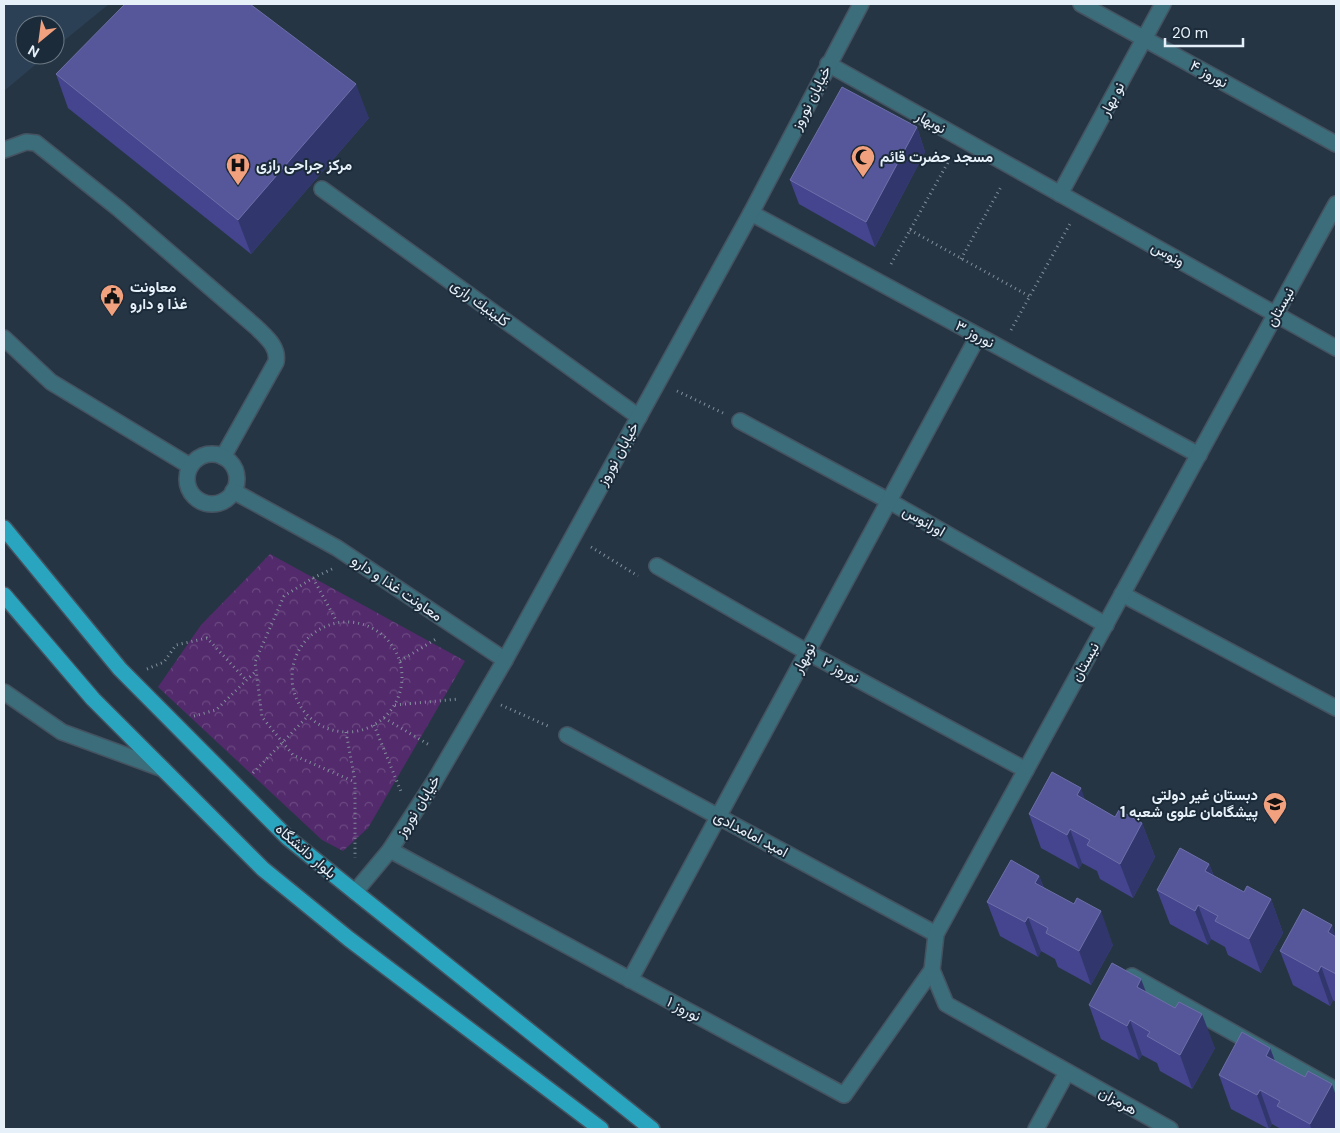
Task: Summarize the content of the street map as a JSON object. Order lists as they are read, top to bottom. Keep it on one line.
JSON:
{"streets":{"main road":["بلوار دانشگاه"],"street":["نوروز ۴","خیابان نوروز","نو بهار","نوبهار","ونوس","كلينيك رازی","نیستان","نوروز ۳","اورانوس","معاونت غذا و دارو","نوروز ۲","امید امامدادی","نوروز ۱","هرمزان"]},"crossings":[["نوروز ۴","نو بهار"],["خیابان نوروز","نوبهار"],["خیابان نوروز","كلينيك رازی"],["خیابان نوروز","نوروز ۳"],["خیابان نوروز","معاونت غذا و دارو"],["خیابان نوروز","بلوار دانشگاه"],["خیابان نوروز","نوروز ۱"],["نو بهار","نوبهار"],["نو بهار","ونوس"],["نوبهار","ونوس"],["نوبهار","نوروز ۳"],["نوبهار","اورانوس"],["نوبهار","نوروز ۲"],["نوبهار","امید امامدادی"],["نوبهار","نوروز ۱"],["ونوس","نیستان"],["نیستان","نوروز ۳"],["نیستان","اورانوس"],["نیستان","نوروز ۲"],["نیستان","امید امامدادی"],["نیستان","نوروز ۱"],["نیستان","هرمزان"]],"places":{"mosque":["مسجد حضرت قائم"],"hospital":["مرکز جراحی رازی"],"public building":["معاونت غذا و دارو"],"school or university":["دبستان غیر دولتی پیشگامان علوی شعبه 1"]},"scale_bar":"20 m","north":"bottom left"}
